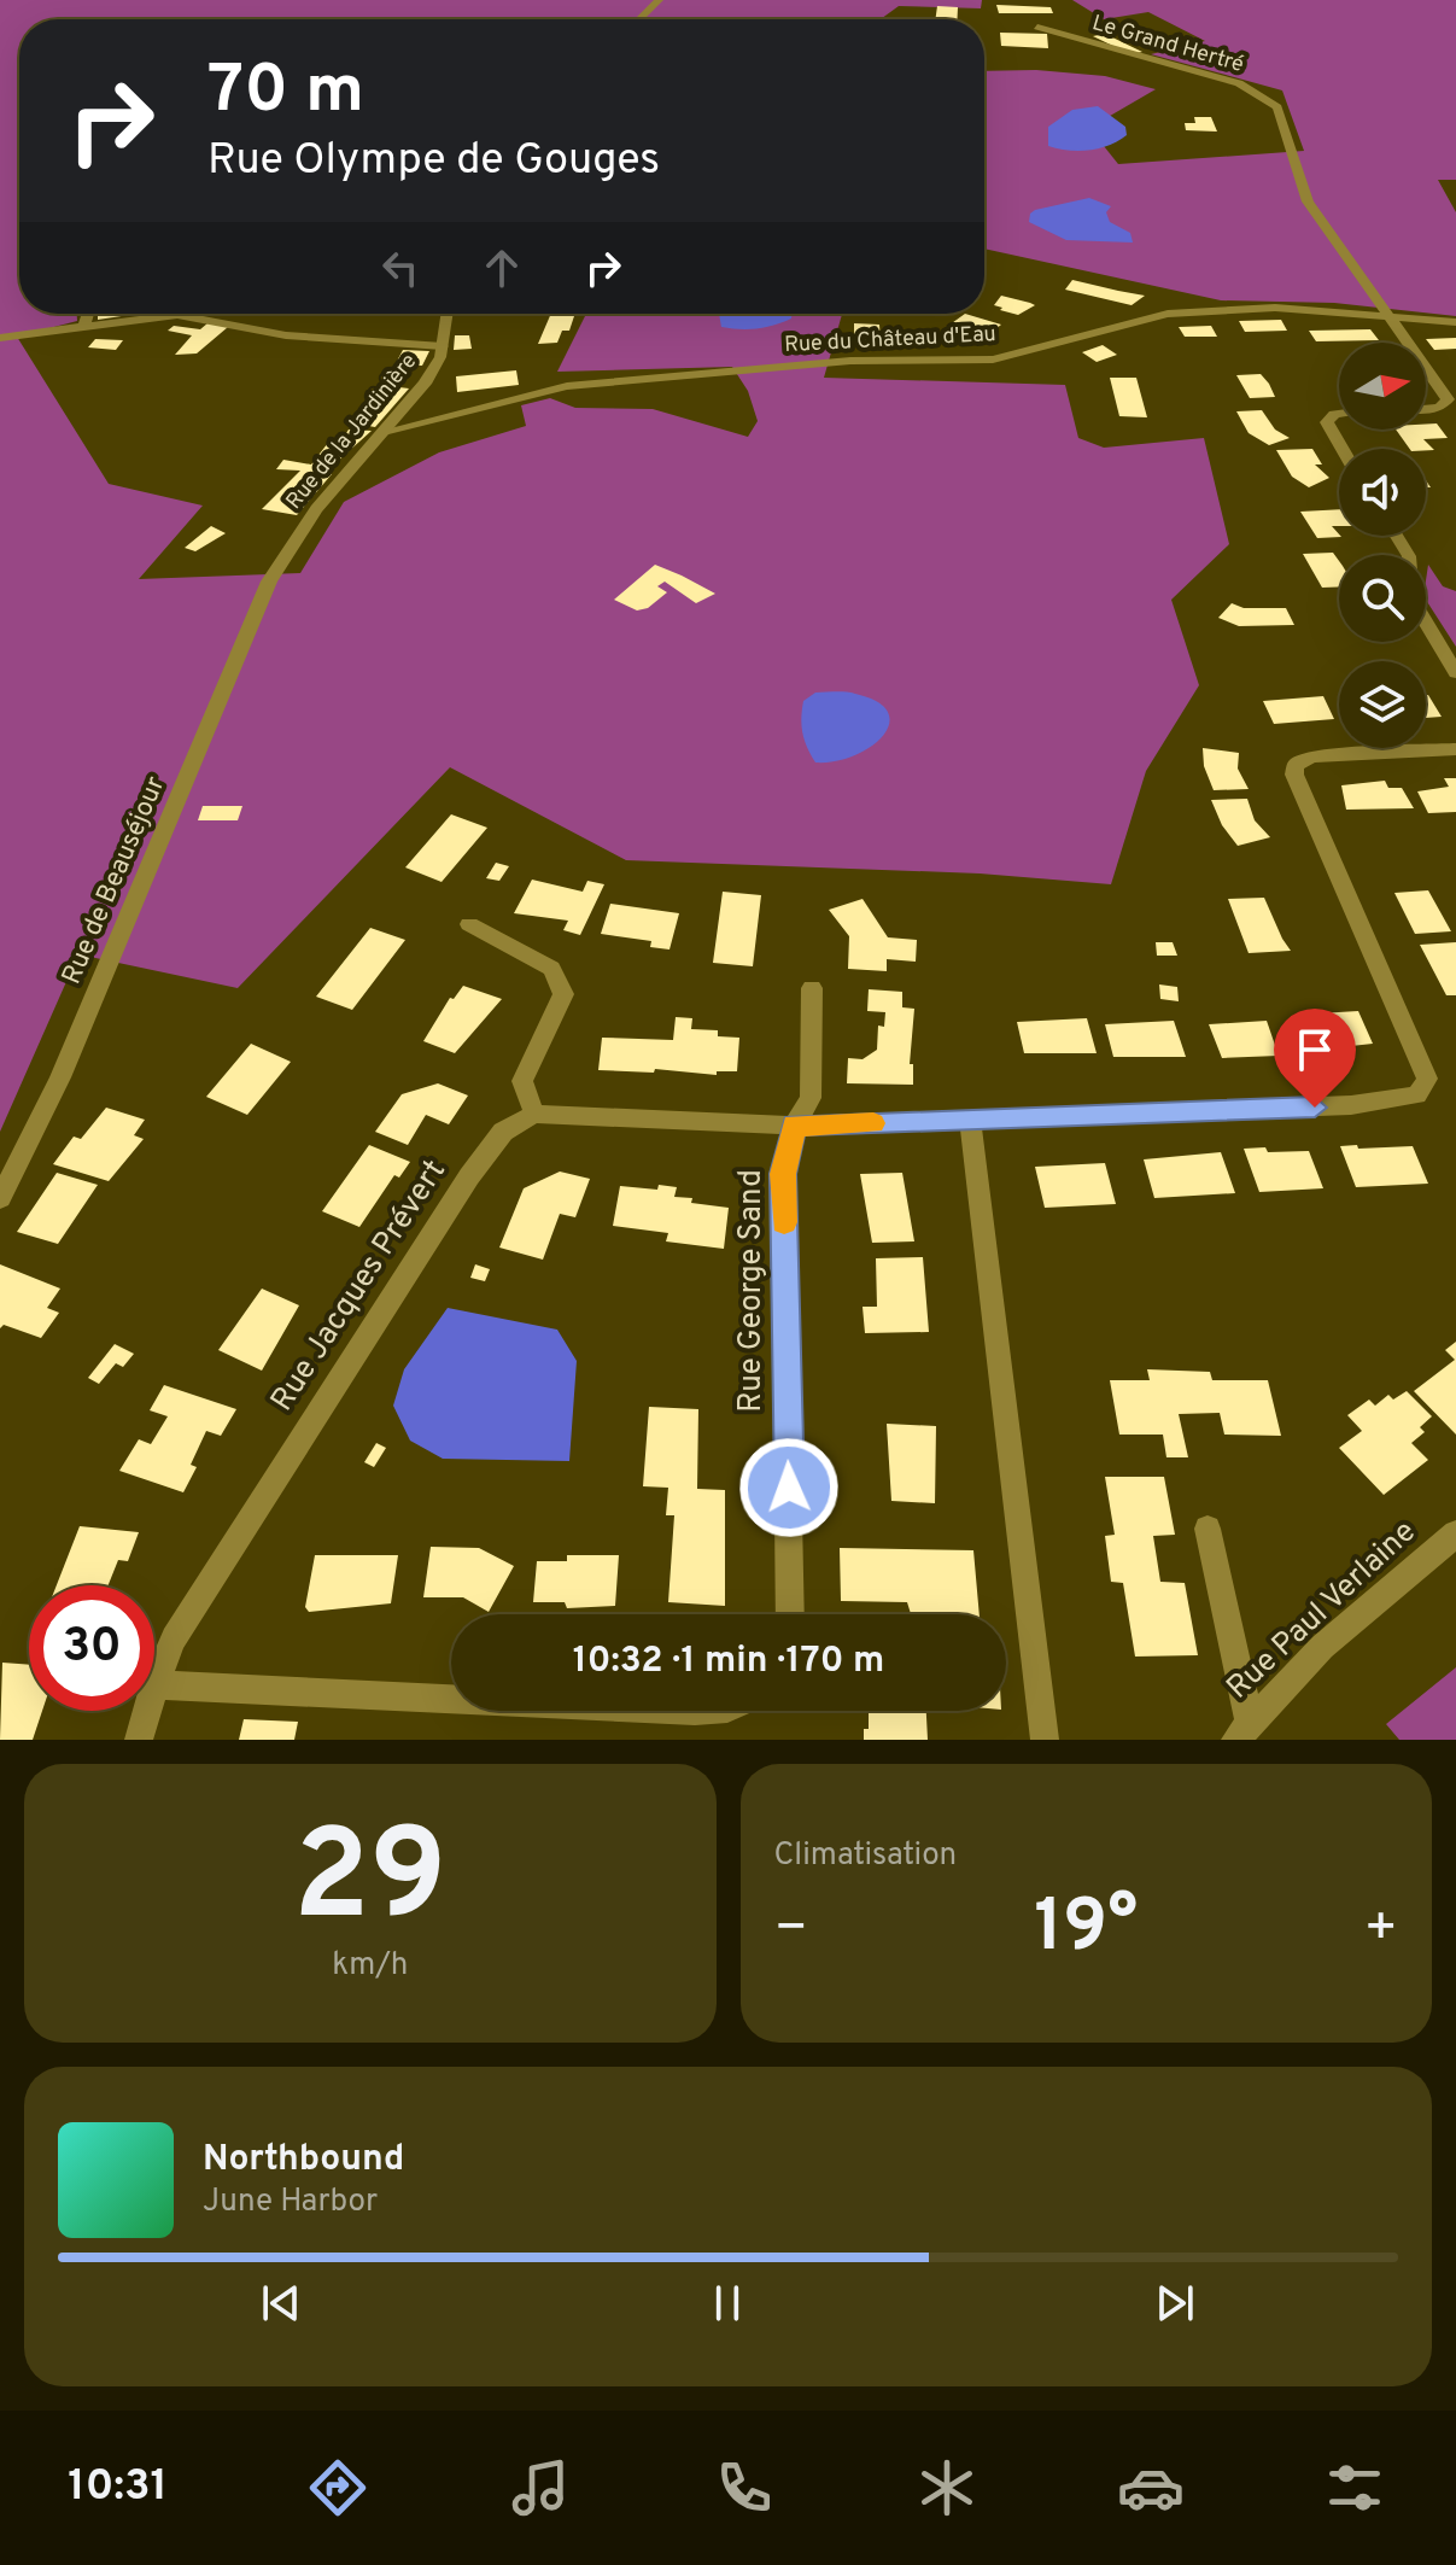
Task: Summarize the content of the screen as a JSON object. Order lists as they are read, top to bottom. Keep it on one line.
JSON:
{"streets":{"street":["Le Grand Hertré","Rue du Château d'Eau","Rue de la Jardinière","Rue de Beauséjour","Rue Jacques Prévert","Rue George Sand","Rue Paul Verlaine"]},"crossings":[["Le Grand Hertré","Rue du Château d'Eau"],["Rue du Château d'Eau","Rue de la Jardinière"],["Rue de la Jardinière","Rue de Beauséjour"]],"north":"right","page":{"turn":["70 m","Rue Olympe de Gouges"],"limit":"30","trip":"10:32 · 1 min · 170 m","tile":[["29","km/h"],"Climatisation"],"heat":["−","19°","+"],"song":["Northbound","June Harbor"],"tabs":"10:31"}}
